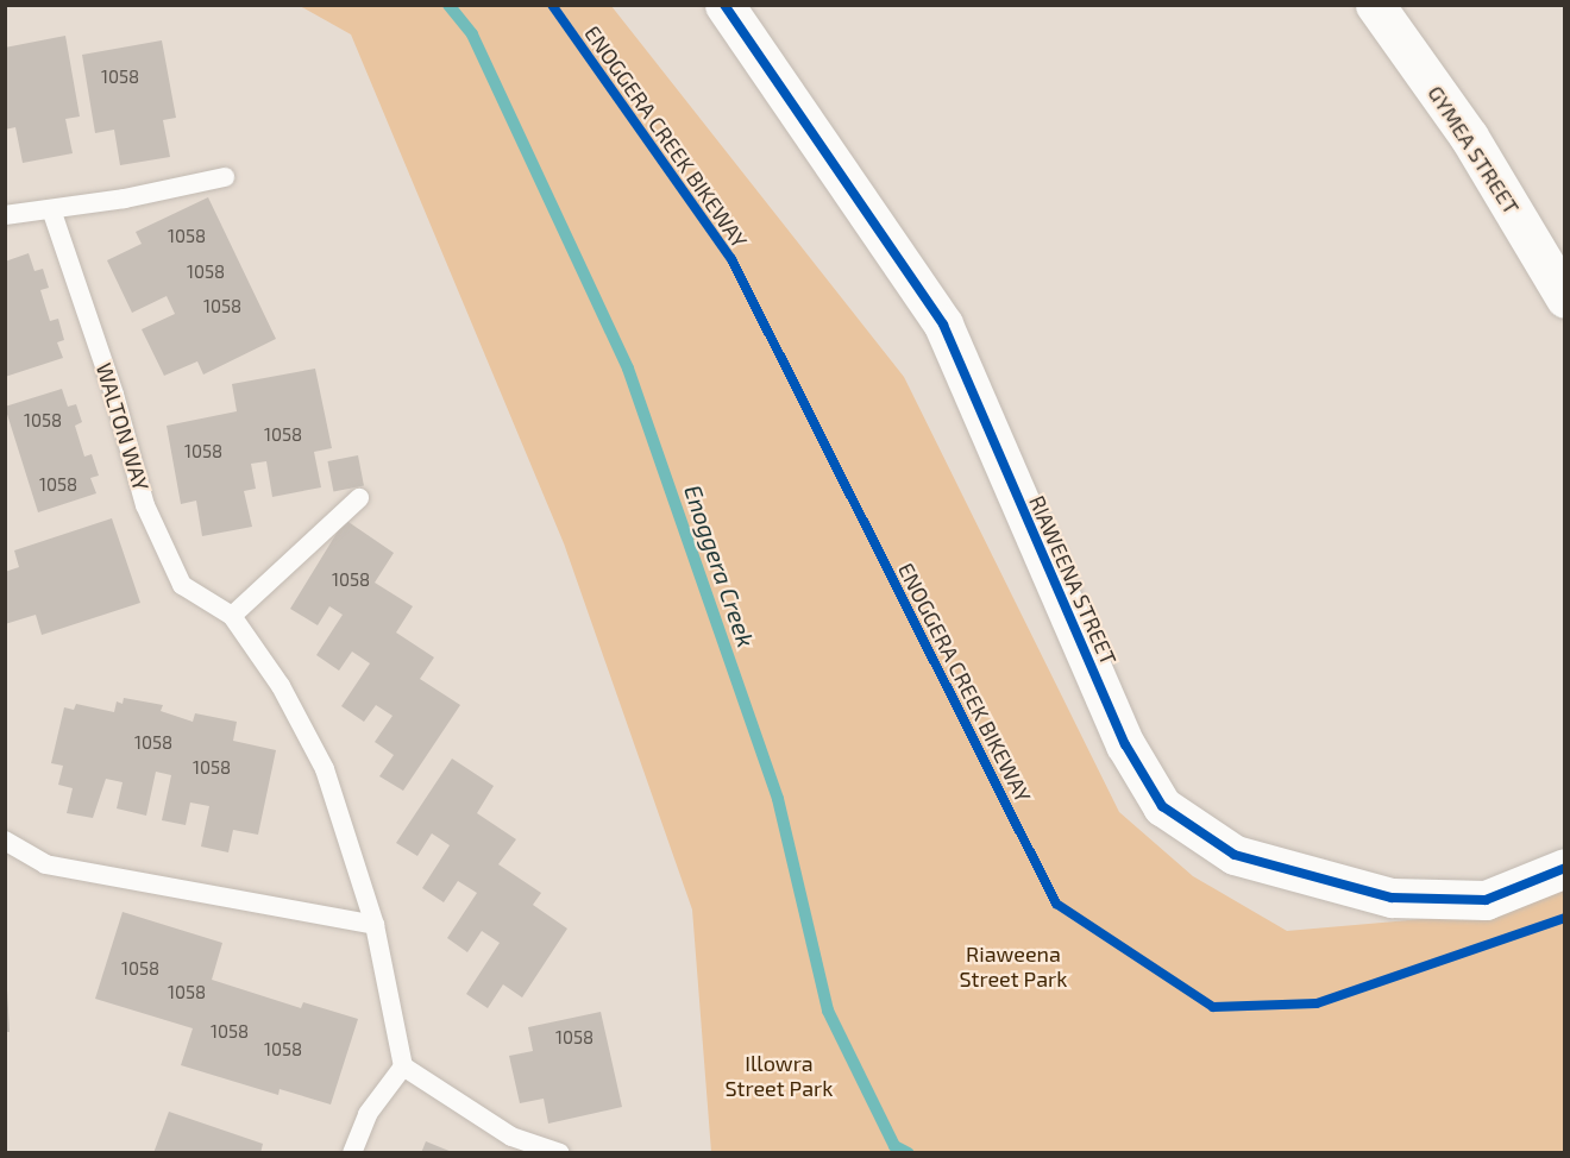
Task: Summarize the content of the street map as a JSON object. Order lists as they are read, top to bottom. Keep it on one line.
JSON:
{"streets":{"street":["GYMEA STREET","RIAWEENA STREET"],"lane":["WALTON WAY"],"cycle path":["ENOGGERA CREEK BIKEWAY"]},"water":["Enoggera Creek"],"parks":["Riaweena Street Park","Illowra Street Park"],"house_numbers":["1058","1058","1058","1058","1058","1058","1058","1058","1058","1058","1058","1058","1058","1058","1058","1058"]}
